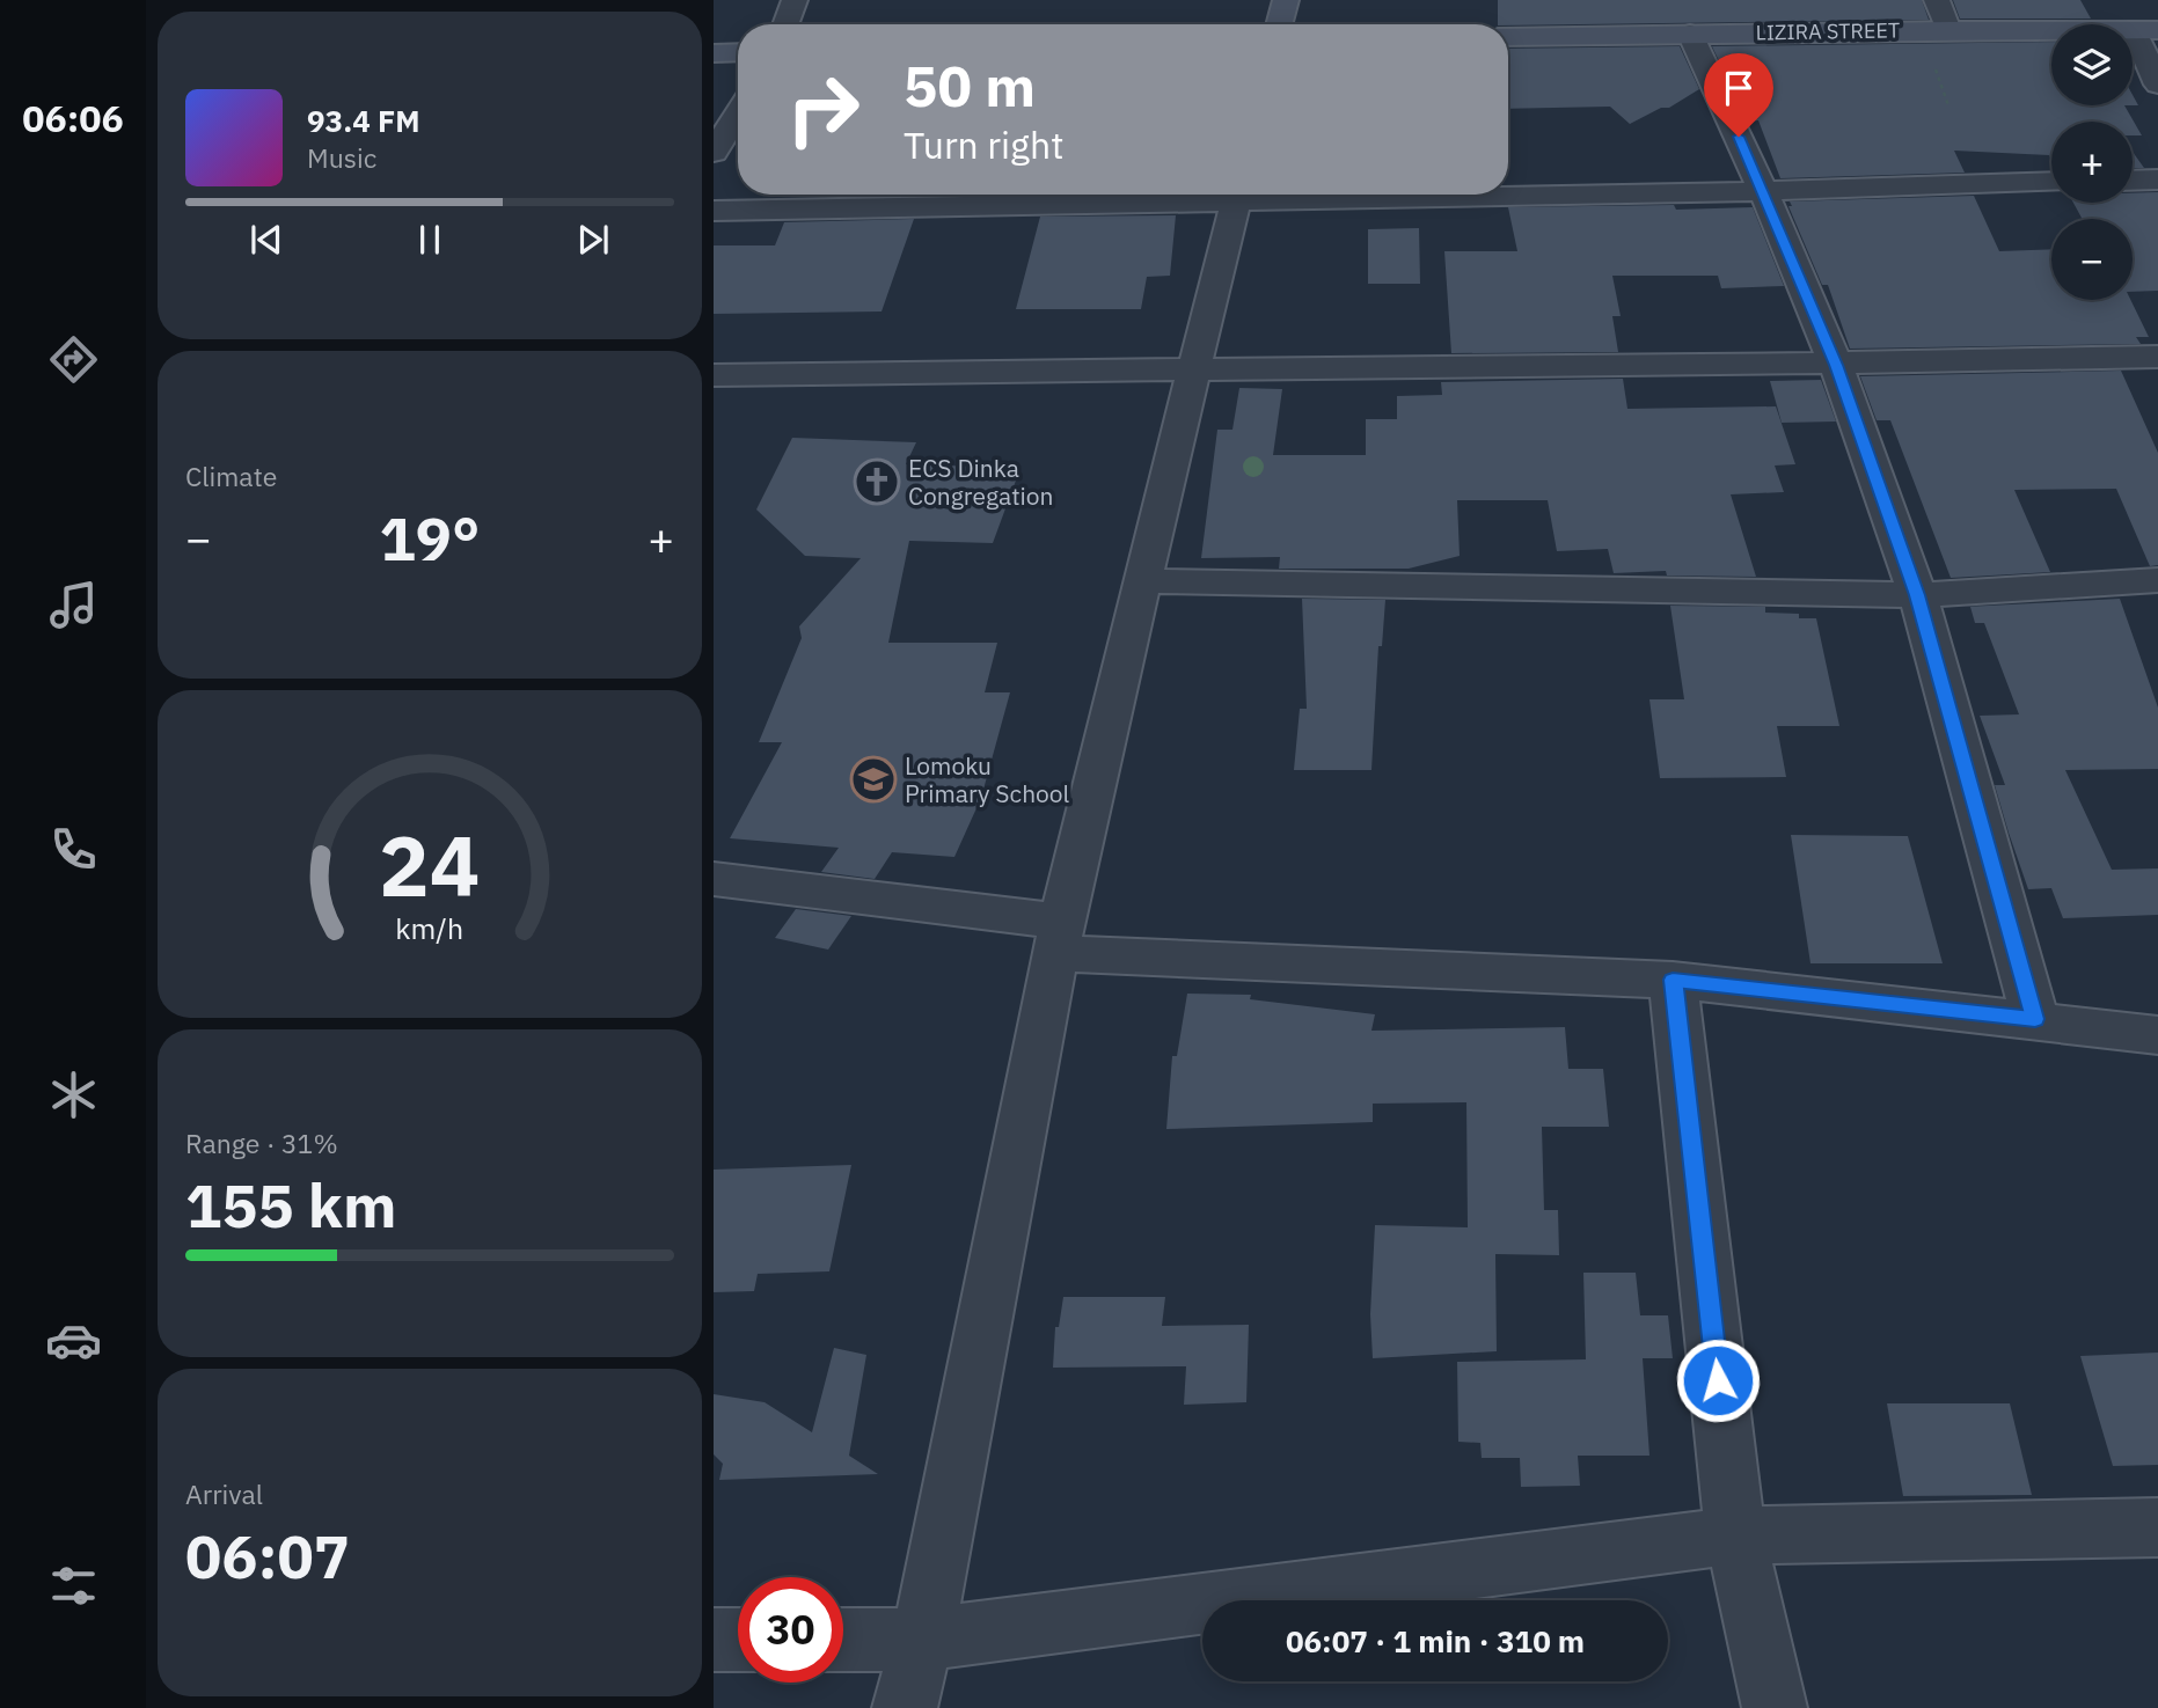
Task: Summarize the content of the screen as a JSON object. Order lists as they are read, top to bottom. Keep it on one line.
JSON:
{"streets":{"street":["LIZIRA STREET"]},"places":{"church":["ECS Dinka Congregation"],"school or university":["Lomoku Primary School"]},"page":{"tabs":"06:06","map_buttons":["+","−"],"turn":["50 m","Turn right"],"song":["93.4 FM","Music"],"tile":["Climate",["Range · 31%","155 km"],["Arrival","06:07"]],"heat":["−","19°","+"],"limit":"30","trip":"06:07 · 1 min · 310 m","gauge":["24","km/h"]}}
